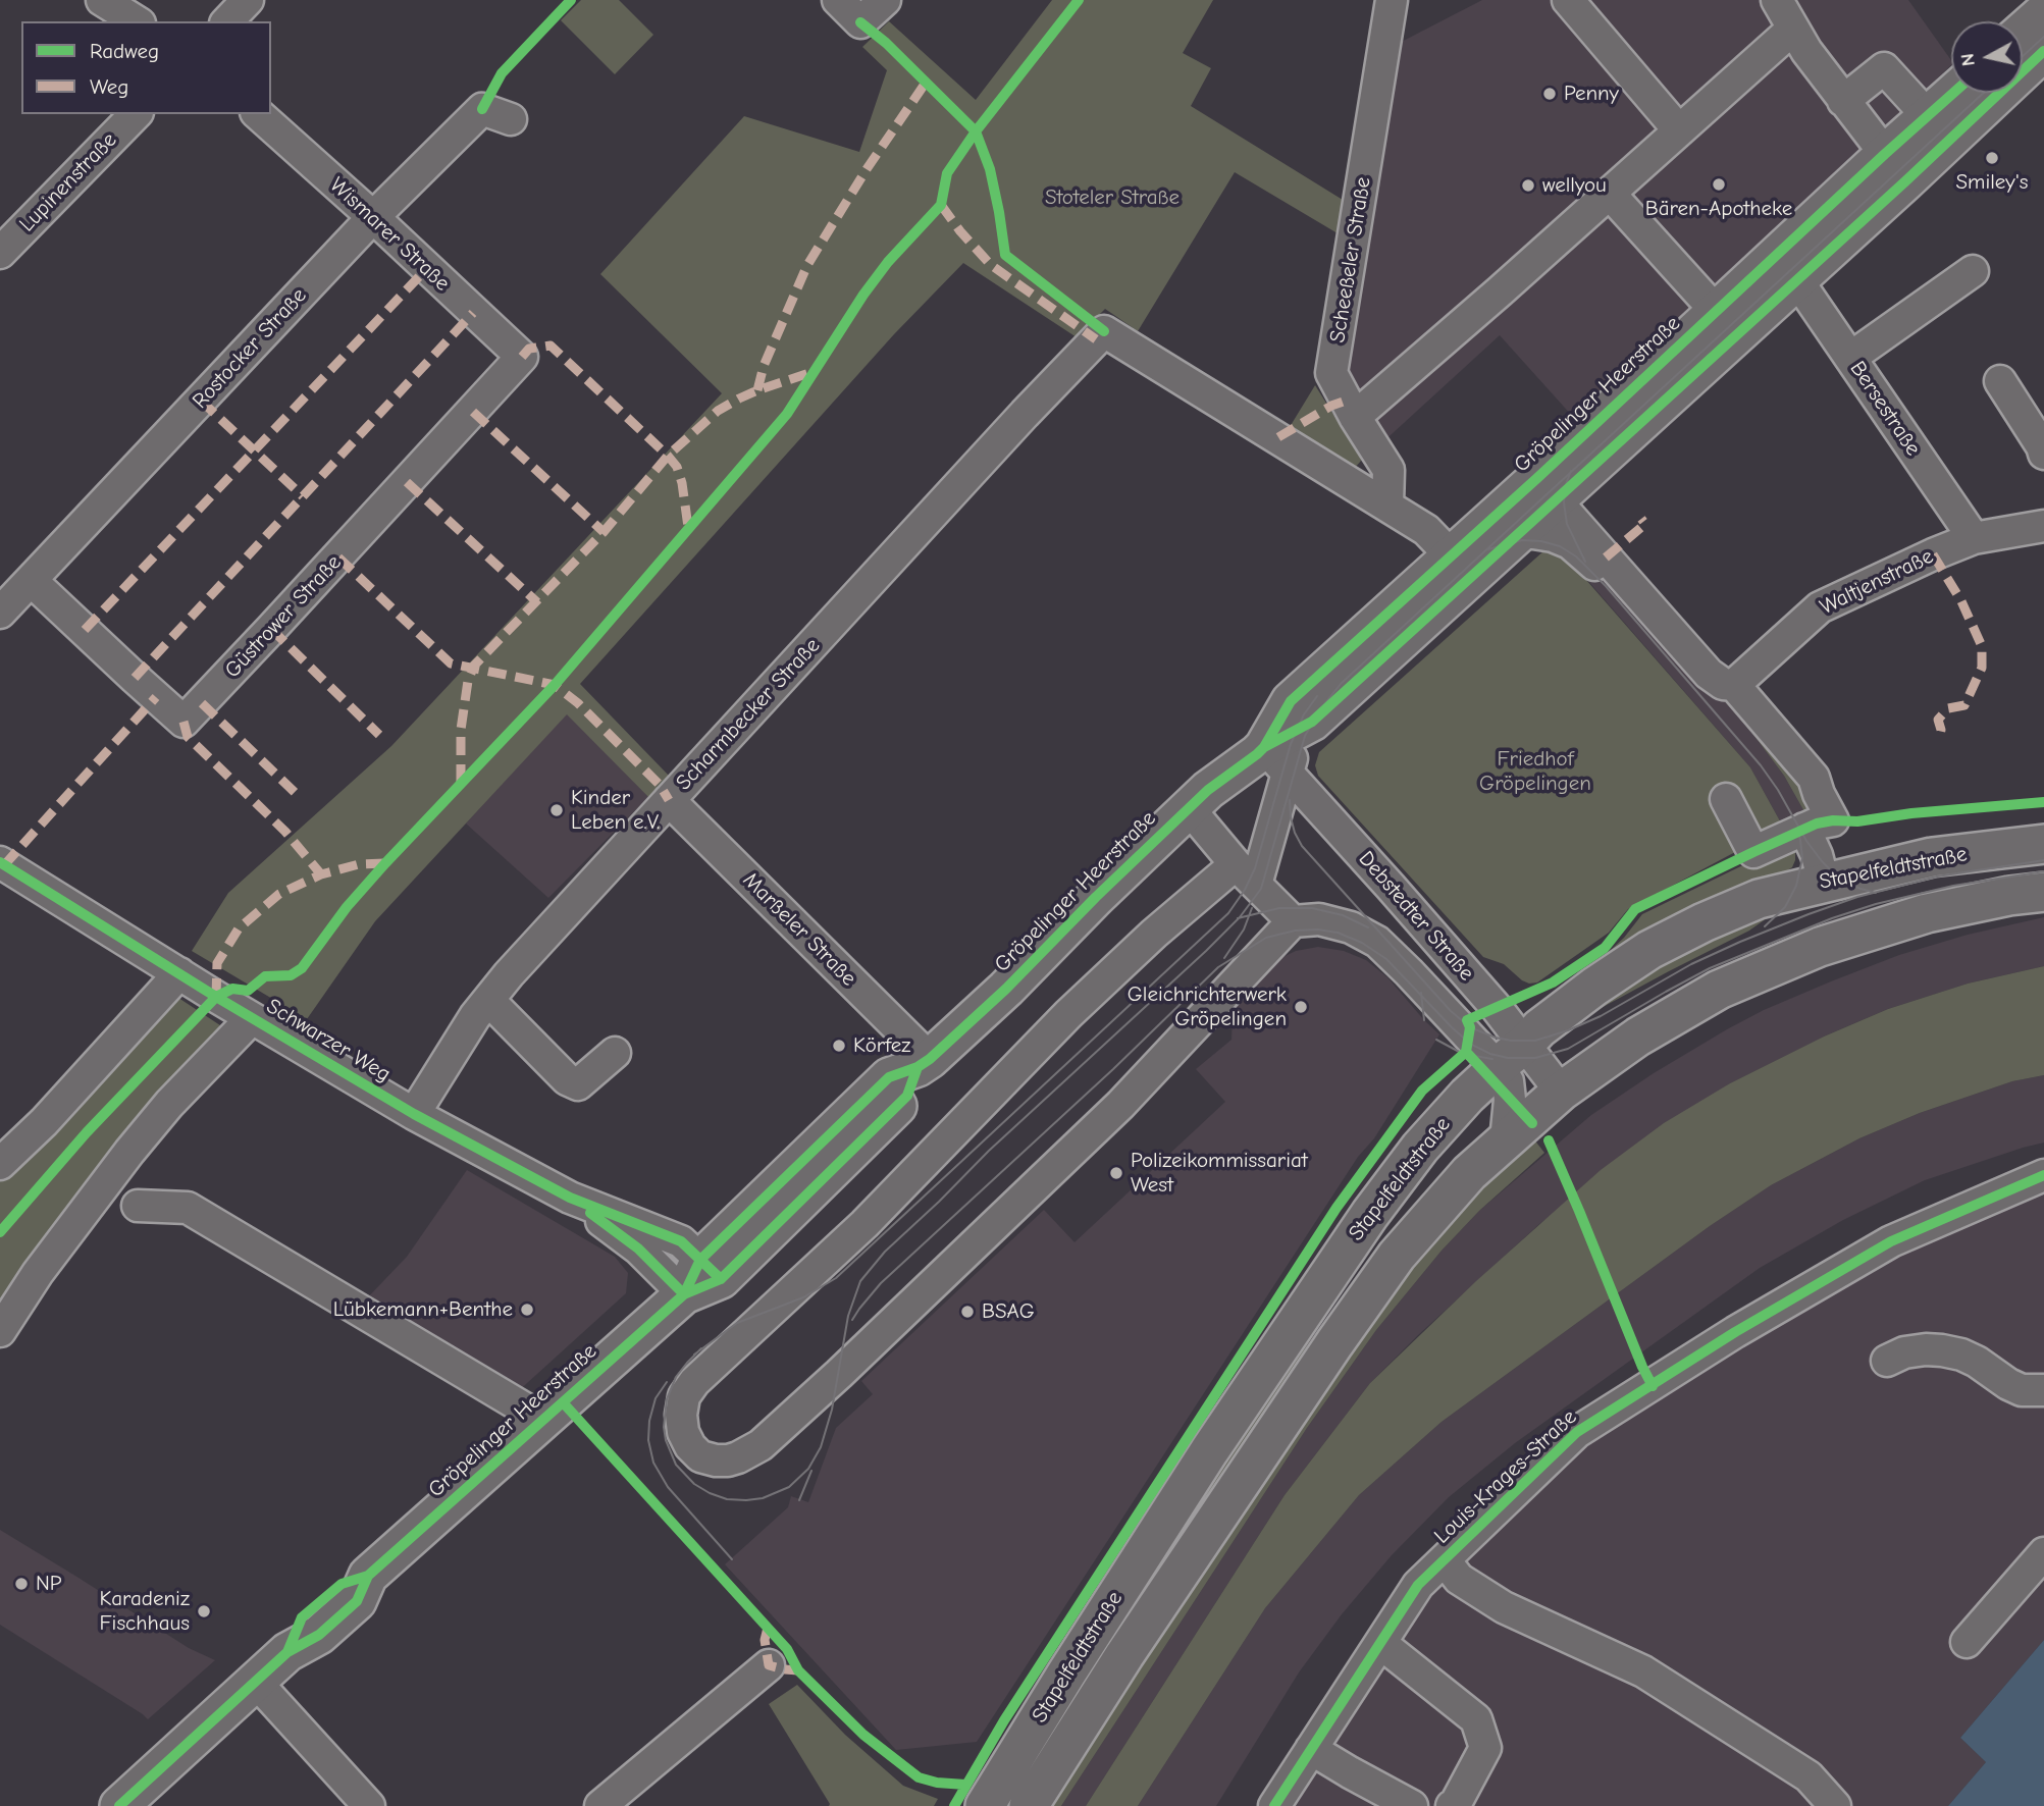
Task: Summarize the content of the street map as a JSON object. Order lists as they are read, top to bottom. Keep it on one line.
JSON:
{"streets":{"main road":["Gröpelinger Heerstraße","Stapelfeldtstraße"],"street":["Lupinenstraße","Wismarer Straße","Scheeßeler Straße","Rostocker Straße","Bersestraße","Waltjenstraße","Güstrower Straße","Scharmbecker Straße","Debstedter Straße","Marßeler Straße","Schwarzer Weg","Louis-Krages-Straße"]},"crossings":[["Wismarer Straße","Rostocker Straße"],["Wismarer Straße","Güstrower Straße"],["Scheeßeler Straße","Scharmbecker Straße"],["Rostocker Straße","Güstrower Straße"],["Gröpelinger Heerstraße","Bersestraße"],["Gröpelinger Heerstraße","Debstedter Straße"],["Gröpelinger Heerstraße","Marßeler Straße"],["Gröpelinger Heerstraße","Schwarzer Weg"],["Bersestraße","Waltjenstraße"],["Scharmbecker Straße","Marßeler Straße"],["Scharmbecker Straße","Schwarzer Weg"],["Stapelfeldtstraße","Debstedter Straße"]],"parks":["Stoteler Straße","Friedhof Gröpelingen"],"places":["Penny","Smiley's","Bären-Apotheke","wellyou","Kinder Leben e.V.","Gleichrichterwerk Gröpelingen","Körfez","Polizeikommissariat West","Lübkemann+Benthe","BSAG","NP","Karadeniz Fischhaus"],"legend":["Radweg","Weg"],"north":"left"}
